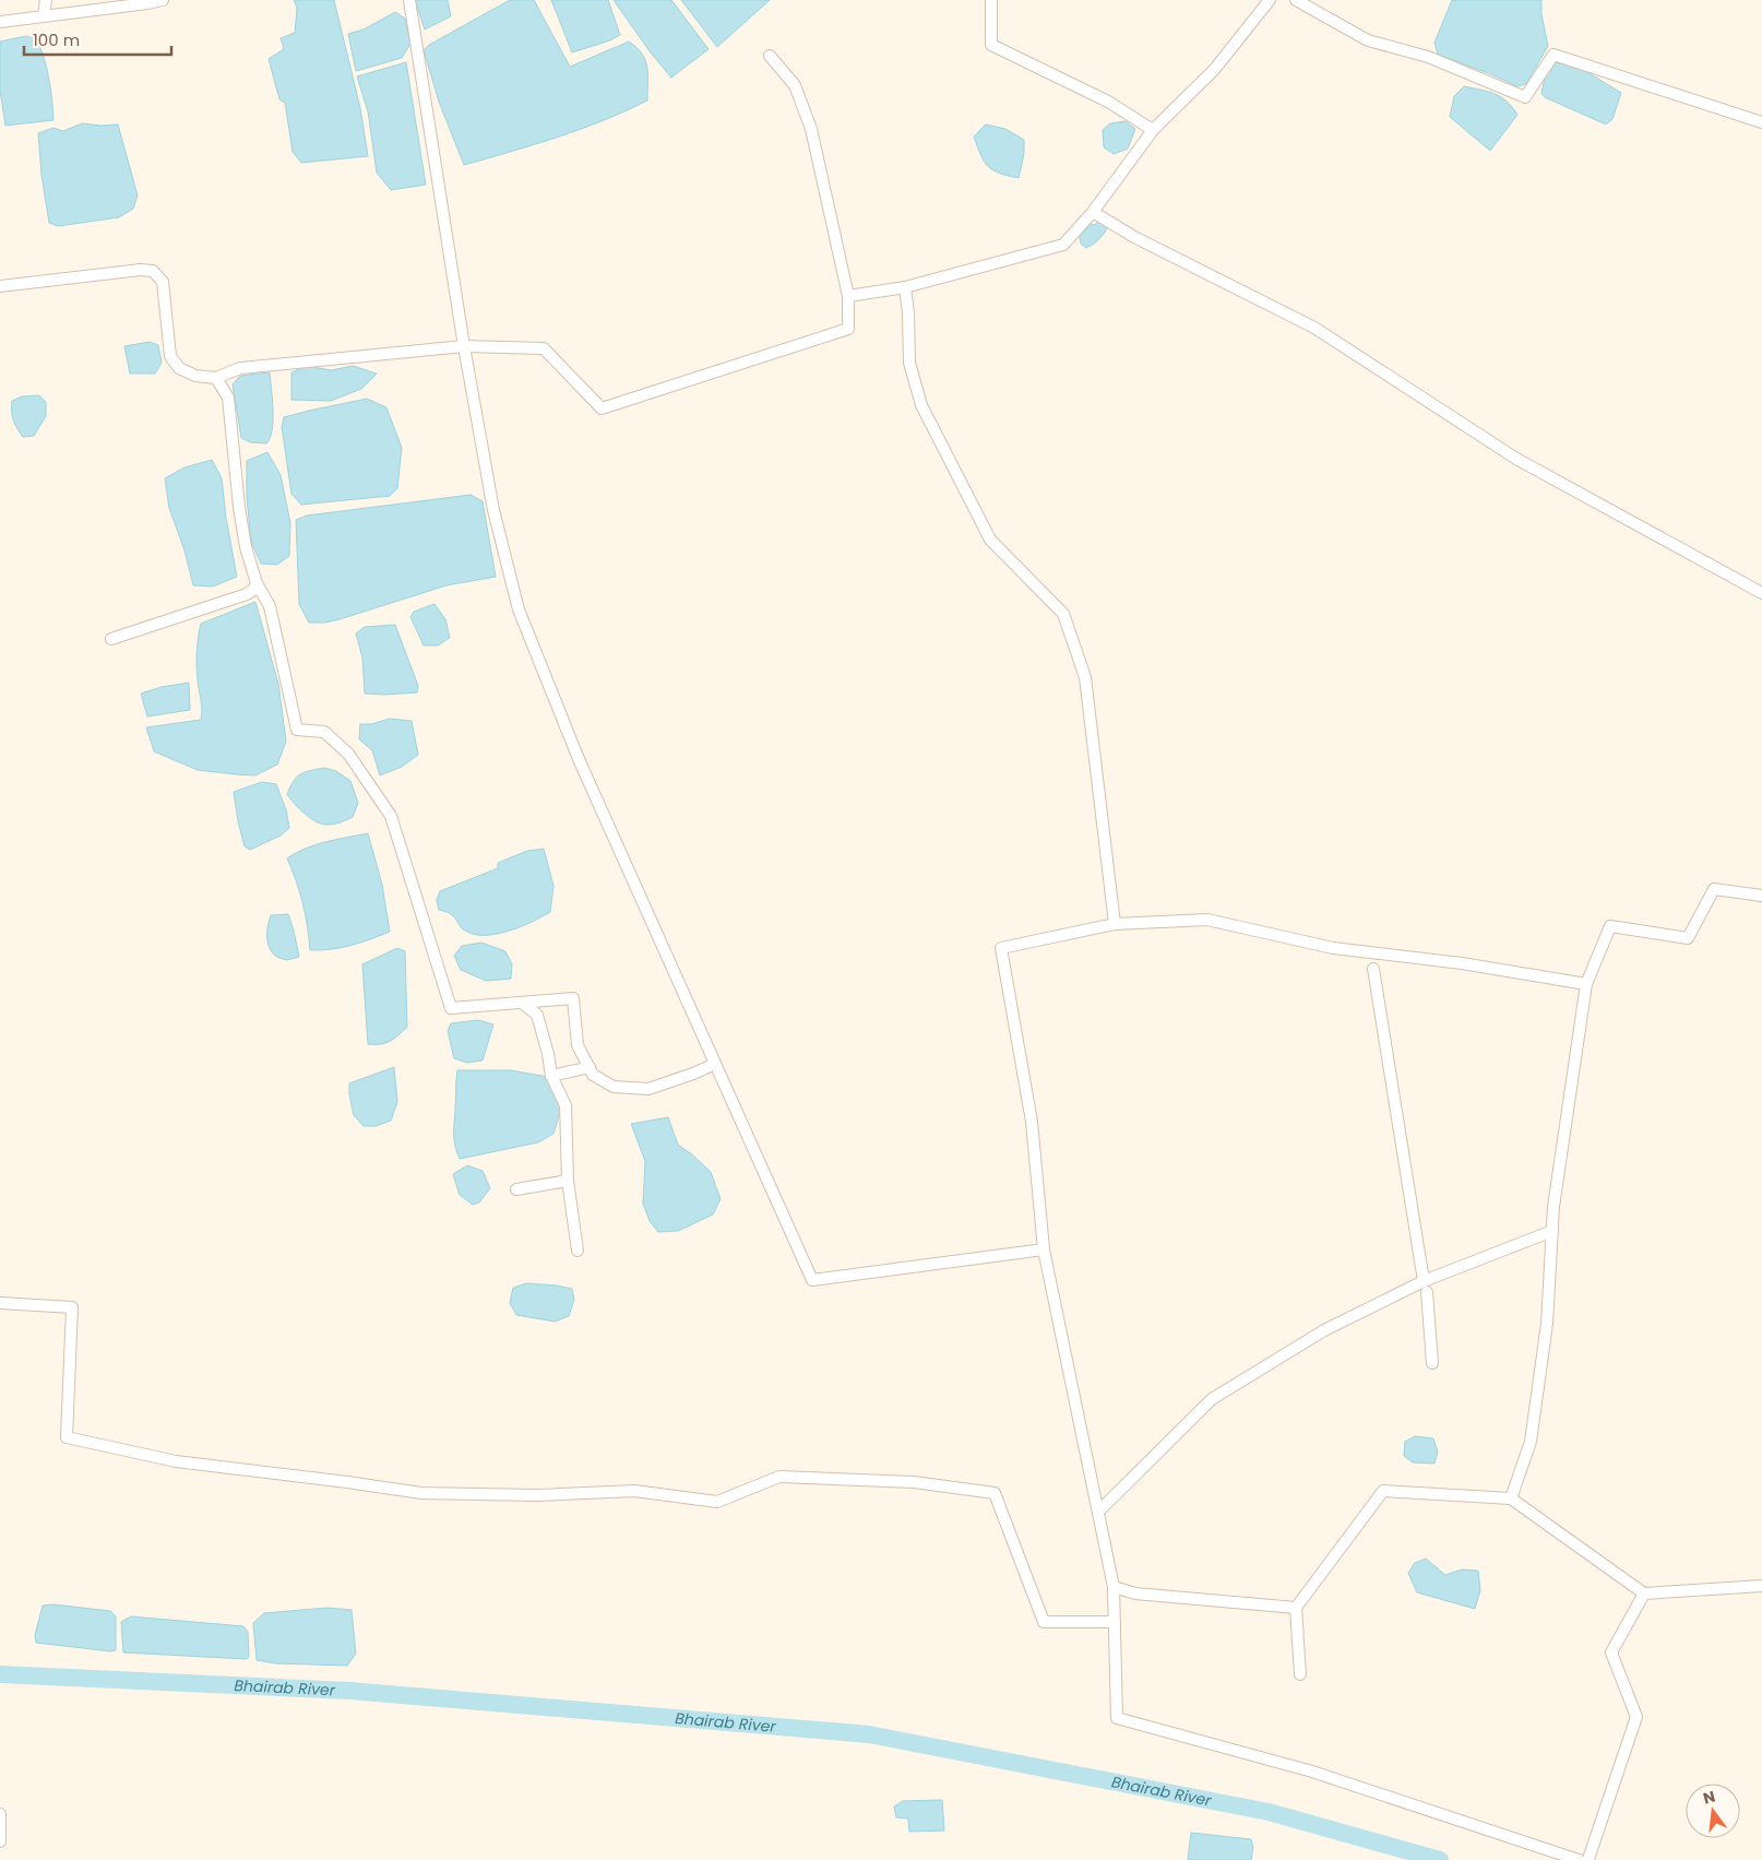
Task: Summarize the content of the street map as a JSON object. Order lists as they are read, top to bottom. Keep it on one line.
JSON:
{"water":["Bhairab River"],"scale_bar":"100 m","north":"top"}
